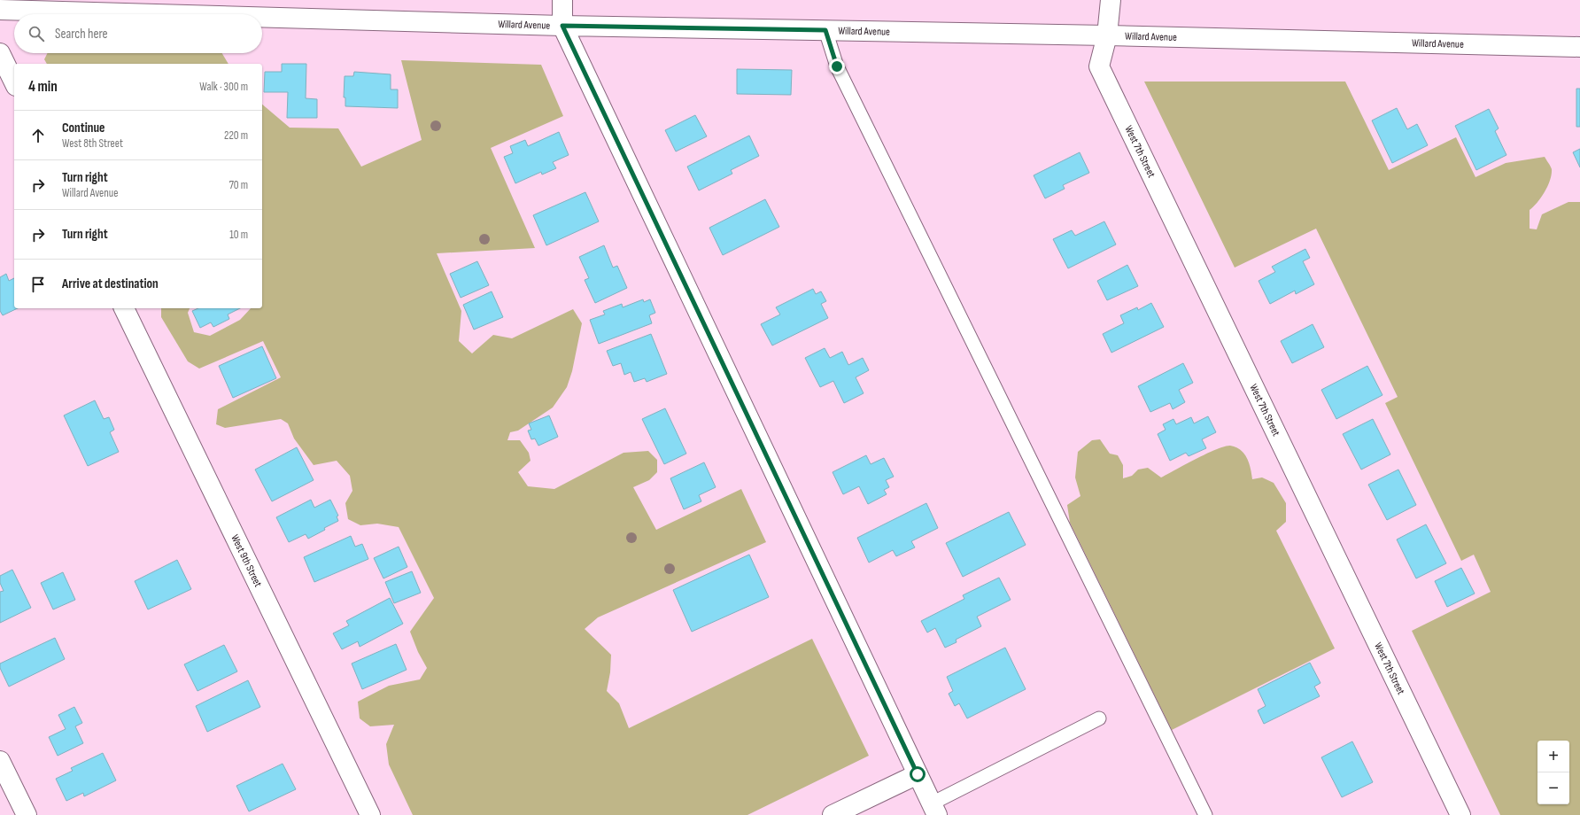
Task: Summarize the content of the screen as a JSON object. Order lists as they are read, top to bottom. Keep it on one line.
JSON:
{"streets":{"street":["Willard Avenue","West 7th Street","West 9th Street"]},"crossings":[["Willard Avenue","West 7th Street"]],"page":{"search":"Search here","heading":["4 min","Walk · 300 m"],"list":[["Continue","West 8th Street","220 m"],["Turn right","Willard Avenue","70 m"],["Turn right","10 m"],"Arrive at destination"],"map_buttons":["+","−"]}}
